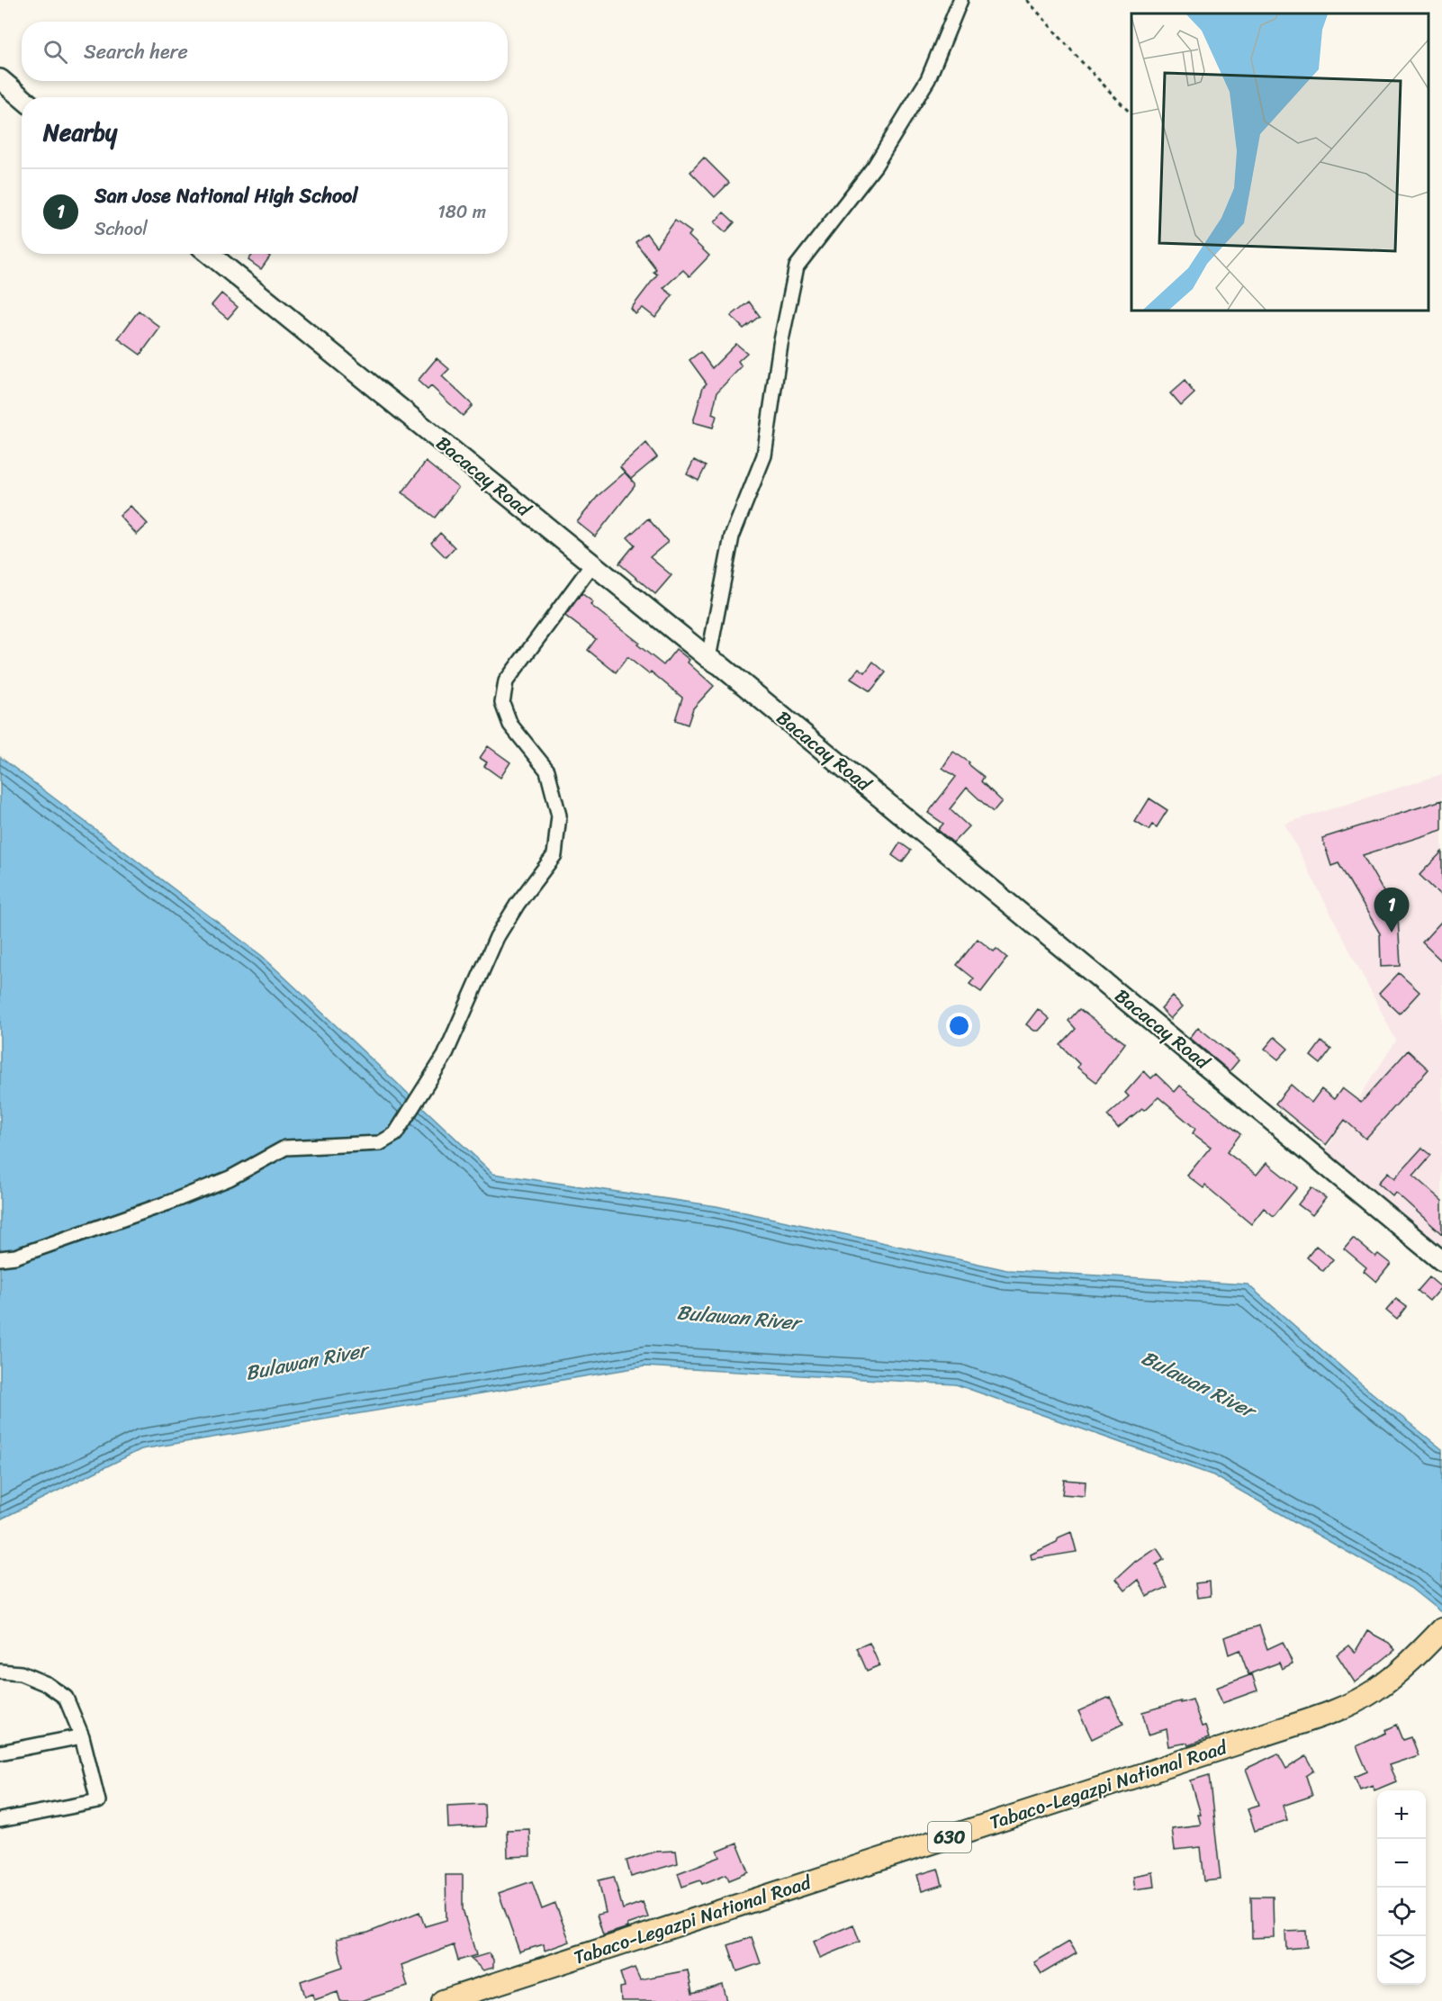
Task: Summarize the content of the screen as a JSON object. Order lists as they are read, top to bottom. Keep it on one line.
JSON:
{"streets":{"main road":["Bacacay Road","Tabaco-Legazpi National Road","630"]},"water":["Bulawan River"],"page":{"search":"Search here","heading":"Nearby","list":[{"mark":"1","name":"San Jose National High School","note":"School","value":"180 m"}],"pins":"1","map_buttons":["+","−"]}}
